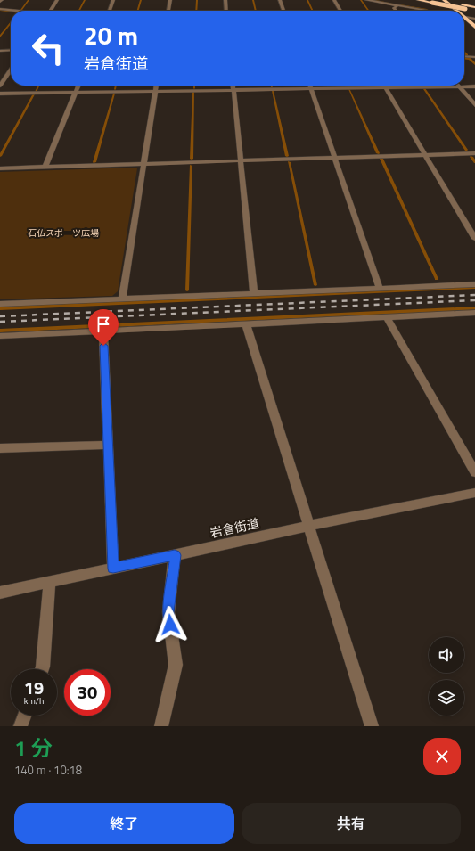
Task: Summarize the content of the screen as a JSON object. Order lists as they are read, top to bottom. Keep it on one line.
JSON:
{"streets":{"street":["岩倉街道"]},"parks":["石仏スポーツ広場"],"page":{"turn":["20 m","岩倉街道"],"speed":"19 km/h","limit":"30","heading":["1 分","140 m · 10:18"],"buttons":["終了","共有"]}}
